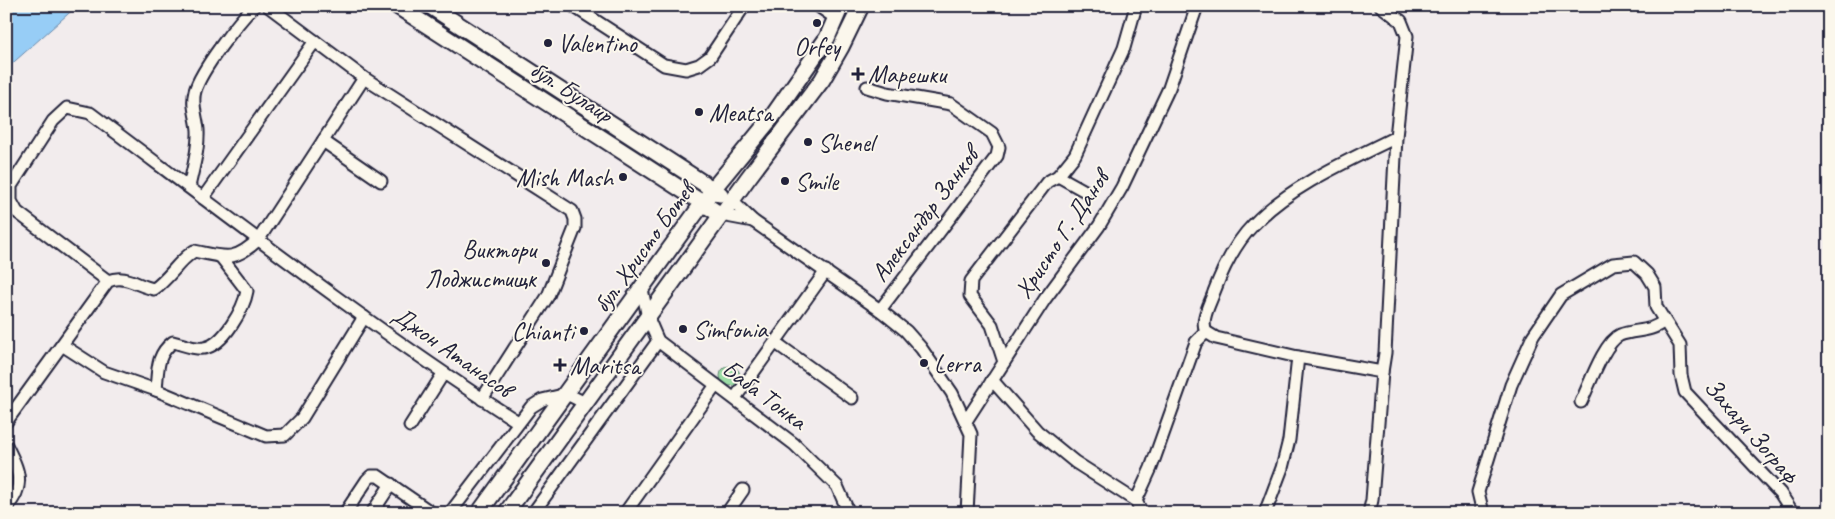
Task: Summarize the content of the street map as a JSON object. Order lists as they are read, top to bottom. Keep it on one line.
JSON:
{"streets":{"main road":["бул. Булаир","бул. Христо Ботев"],"street":["Александър Занков","Христо Г. Данов","Джон Атанасов","Баба Тонка","Захари Зограф"]},"crossings":[["бул. Булаир","бул. Христо Ботев"]],"places":{"other":["Orfey","Valentino","Meatsa","Shenel","Mish Mash","Smile","Виктори Лоджистищк","Simfonia","Chianti","Lerra"],"health":["Марешки","Maritsa"]}}
